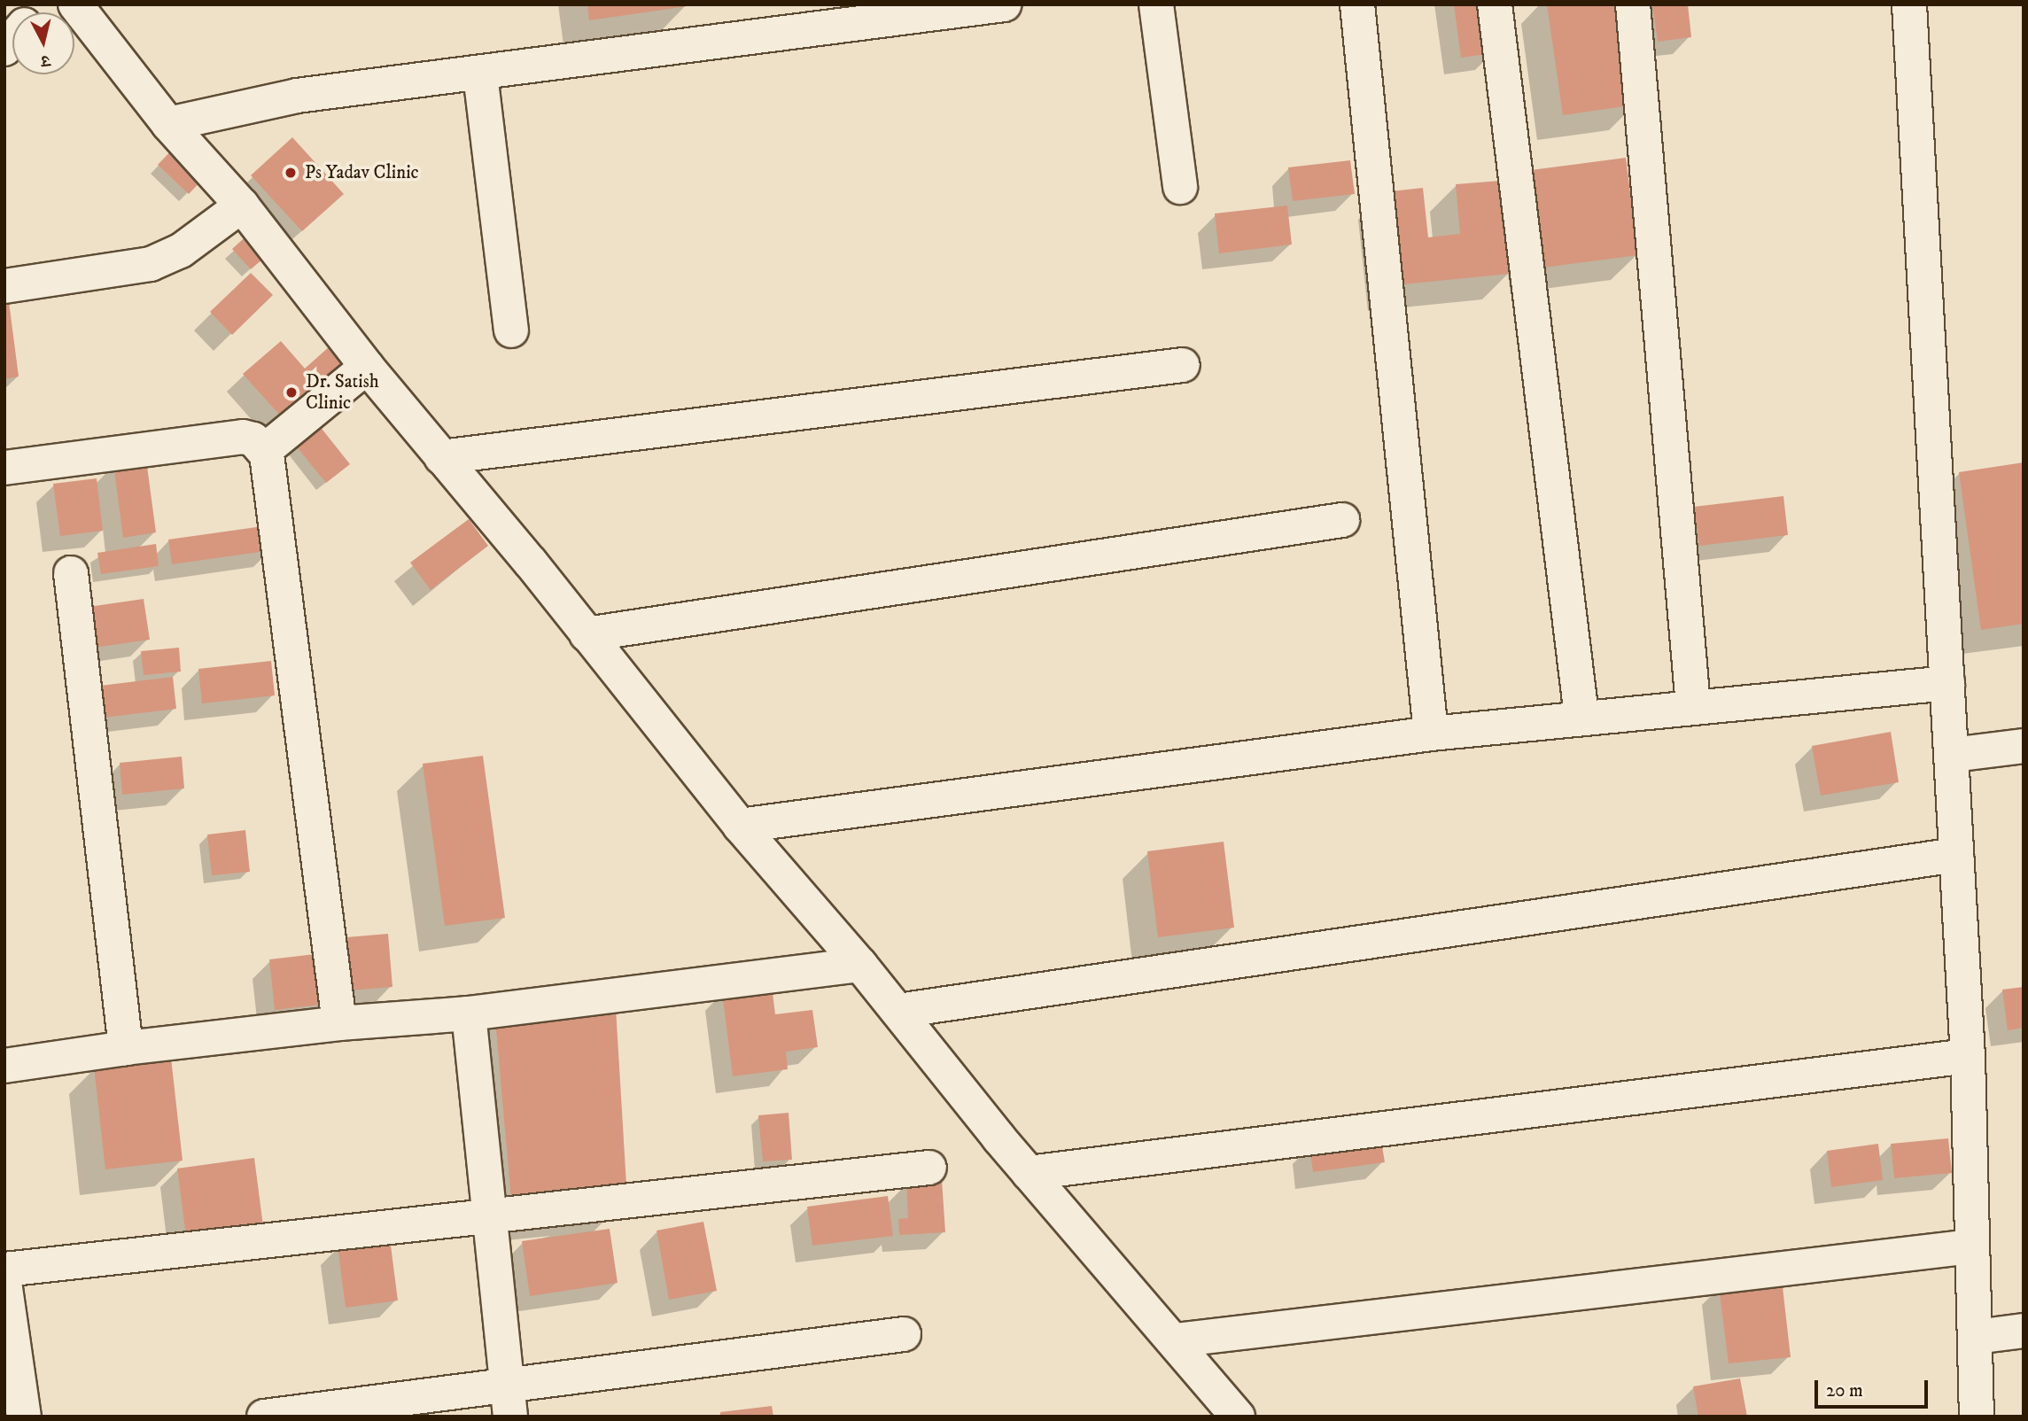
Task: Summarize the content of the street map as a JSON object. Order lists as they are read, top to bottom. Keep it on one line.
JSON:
{"places":["Ps Yadav Clinic","Dr. Satish Clinic"],"scale_bar":"20 m","north":"bottom"}
